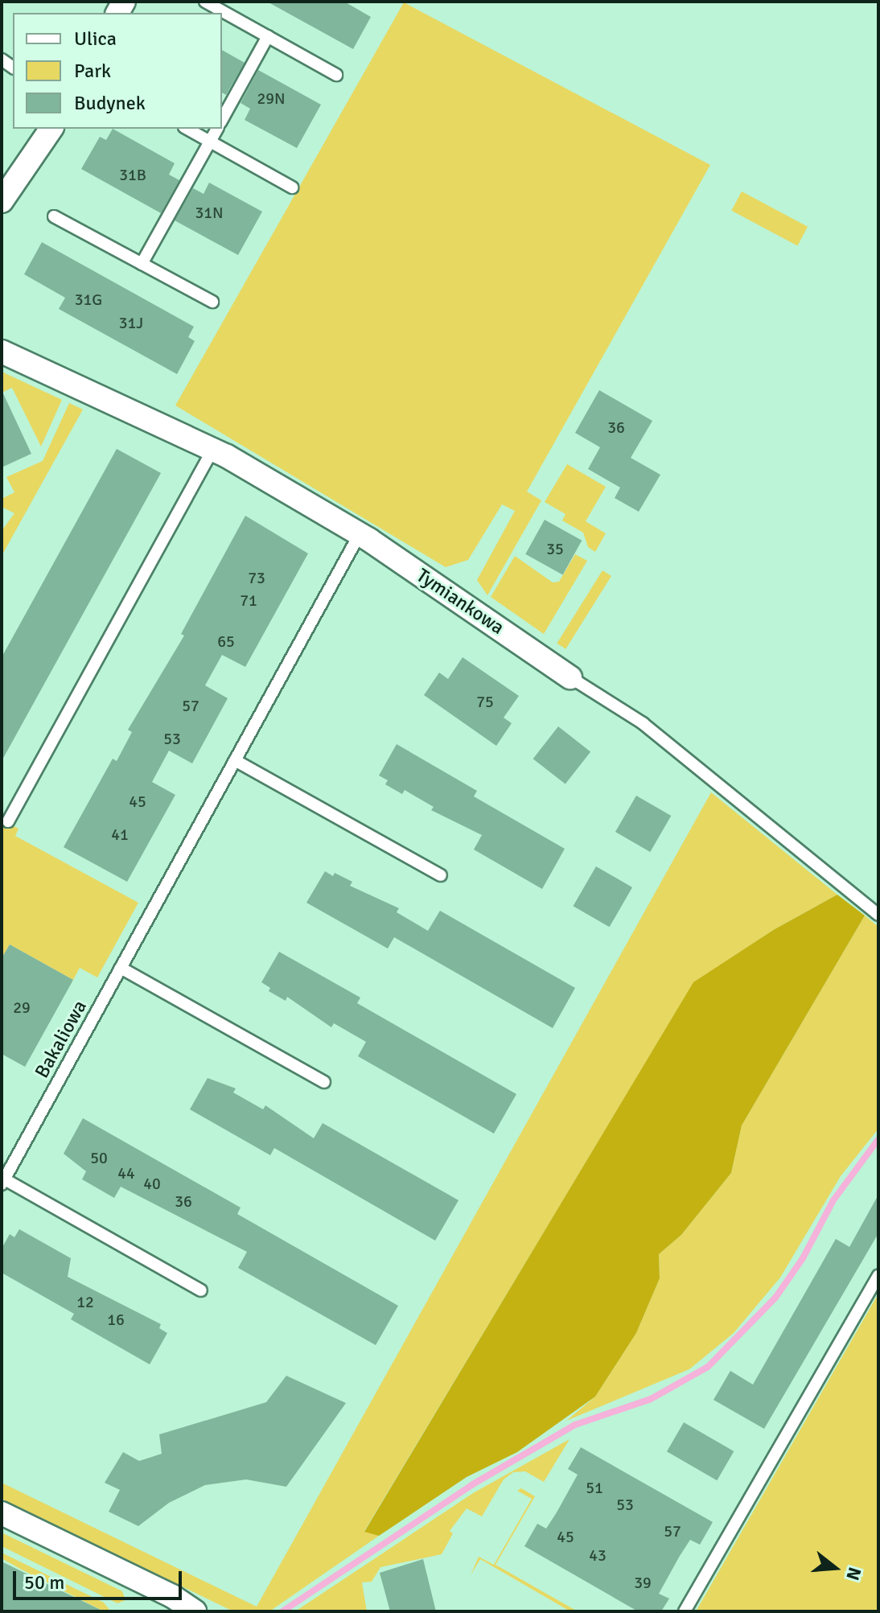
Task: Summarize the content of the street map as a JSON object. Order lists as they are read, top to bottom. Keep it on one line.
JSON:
{"streets":{"street":["Tymiankowa"],"lane":["Bakaliowa"]},"crossings":[["Tymiankowa","Bakaliowa"]],"house_numbers":["29N","31B","31N","31G","31J","36","35","73","71","65","75","57","53","45","41","29","50","44","40","36","12","16","51","53","57","45","43","39"],"legend":["Ulica","Park","Budynek"],"scale_bar":"50 m","north":"right"}
